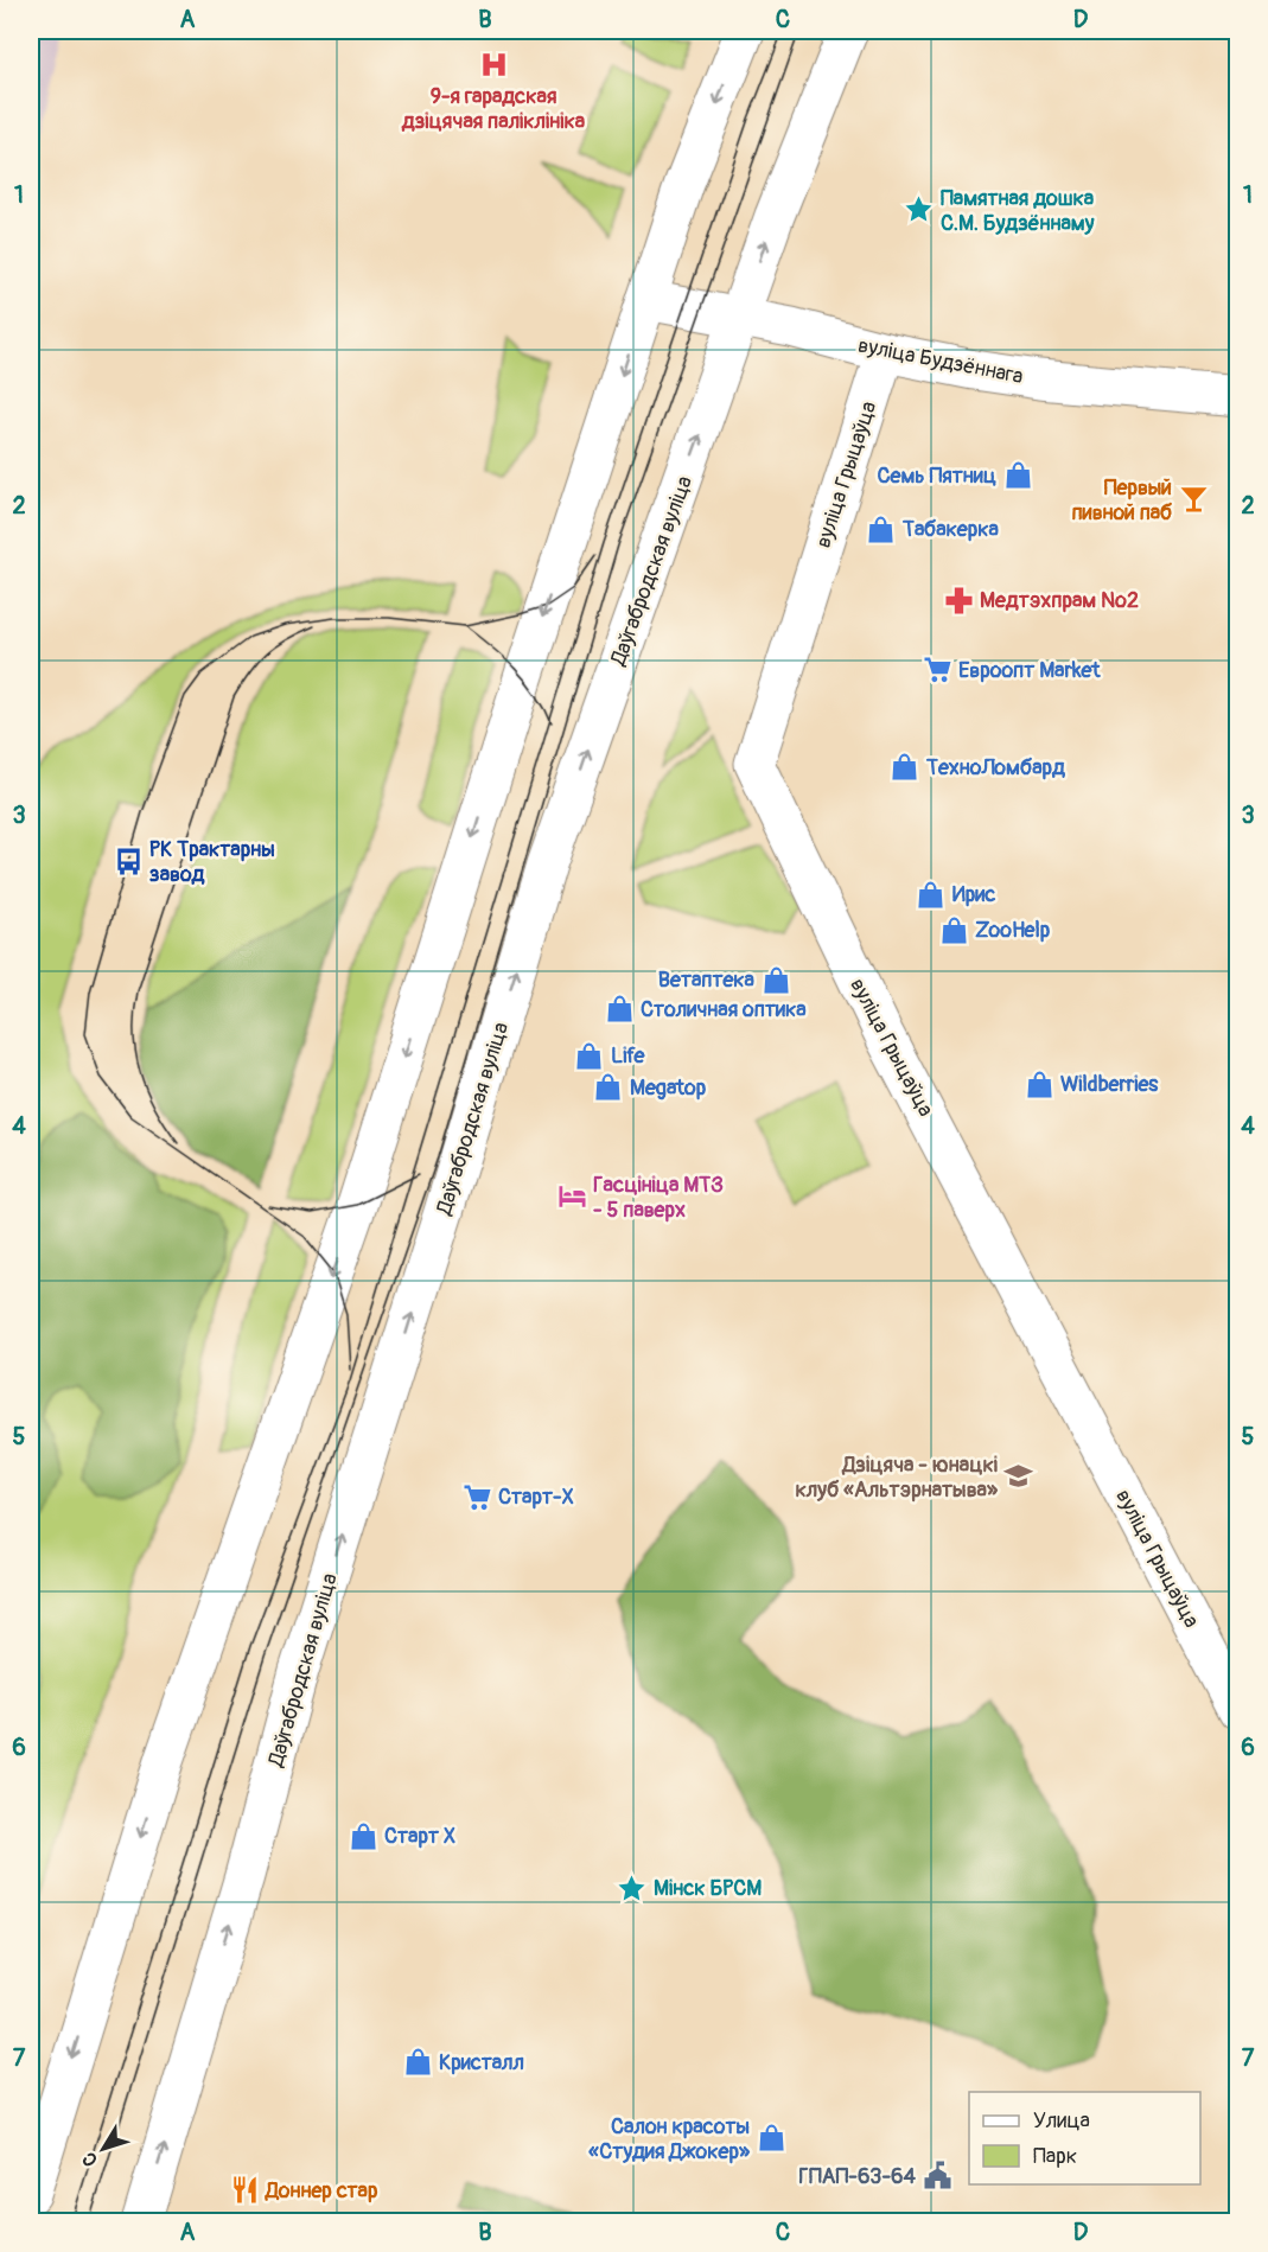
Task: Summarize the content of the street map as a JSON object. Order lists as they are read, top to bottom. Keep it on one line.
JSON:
{"streets":{"main road":["вуліца Будзённага","вуліца Грыцаўца","Даўгабродская вуліца"]},"crossings":[["вуліца Будзённага","вуліца Грыцаўца"],["вуліца Будзённага","Даўгабродская вуліца"]],"places":{"hospital":["9-я гарадская дзіцячая паліклініка"],"place":["Памятная дошка С.М. Будзённаму","Мінск БРСМ"],"shop":["Семь Пятниц","Табакерка","ТехноЛомбард","Ирис","ZooHelp","Ветаптека","Столичная оптика","Life","Wildberries","Megatop","Старт Х","Кристалл","Салон красоты «Студия Джокер»"],"bar":["Первый пивной паб"],"pharmacy":["Медтэхпрам №2"],"supermarket":["Евроопт Market","Старт-X"],"bus stop":["РК Трактарны завод"],"hotel":["Гасцініца МТЗ - 5 паверх"],"school or university":["Дзіцяча - юнацкі клуб «Альтэрнатыва»"],"public building":["ГПАП-63-64"],"restaurant":["Доннер стар"]},"legend":["Улица","Парк"],"north":"bottom left","grid":{"columns":["A","B","C","D"],"rows":["1","2","3","4","5","6","7"]}}
